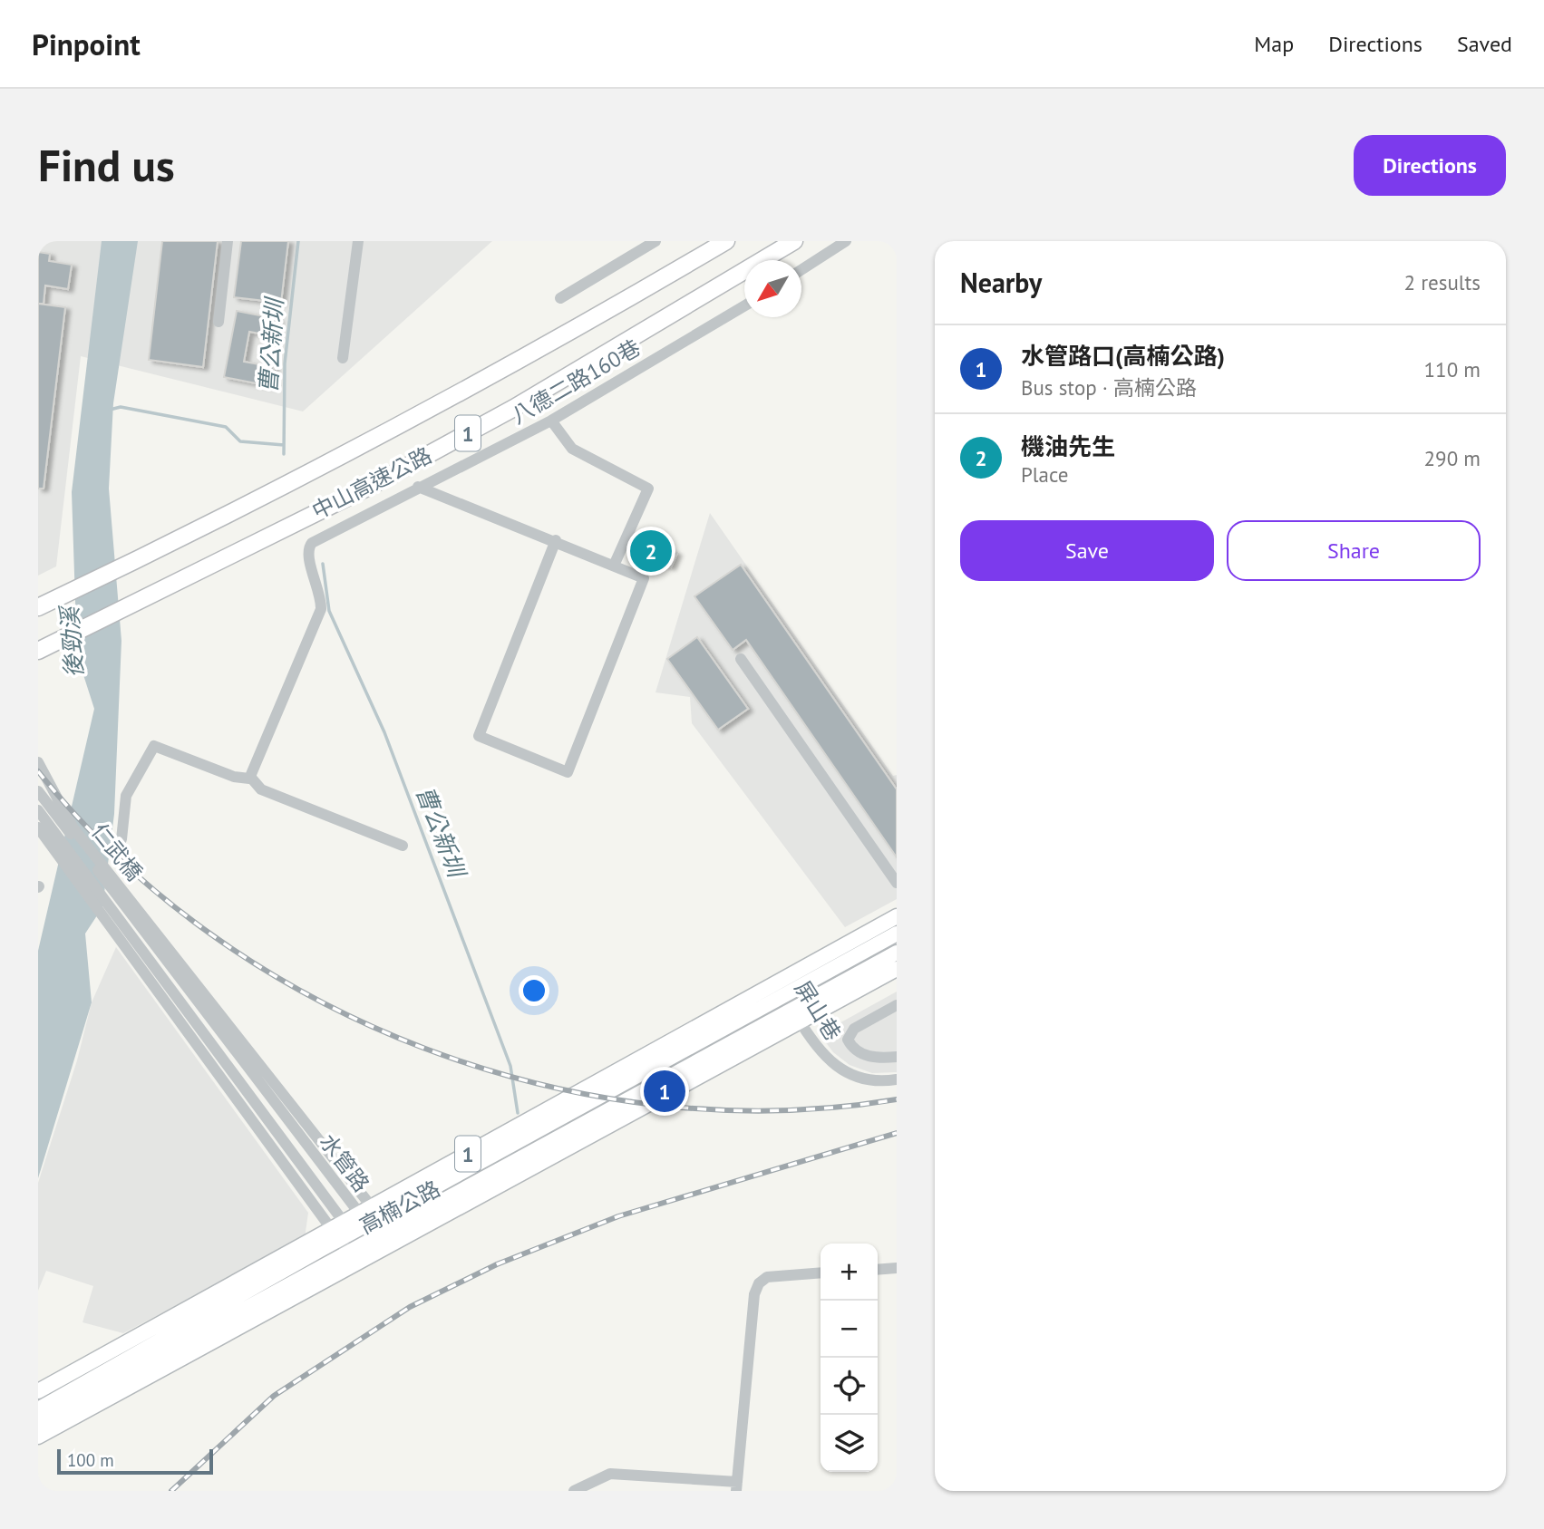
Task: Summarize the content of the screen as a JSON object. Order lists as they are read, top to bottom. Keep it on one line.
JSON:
{"streets":{"highway":["1","中山高速公路"],"main road":["高楠公路"],"street":["八德二路160巷","仁武橋","屏山巷","水管路"]},"crossings":[["仁武橋","水管路"],["屏山巷","高楠公路"],["水管路","高楠公路"]],"water":["曹公新圳","後勁溪"],"scale_bar":"100 m","north":"bottom left","page":{"header":"Pinpoint","nav":["Map","Directions","Saved"],"buttons":["Directions",["Save","Share"]],"title":"Find us","heading":["Nearby","2 results"],"list":[{"mark":"1","name":"水管路口(高楠公路)","note":"Bus stop · 高楠公路","value":"110 m"},{"mark":"2","name":"機油先生","note":"Place","value":"290 m"}],"pins":["2","1"],"map_buttons":["+","−"],"scale":"100 m"}}
